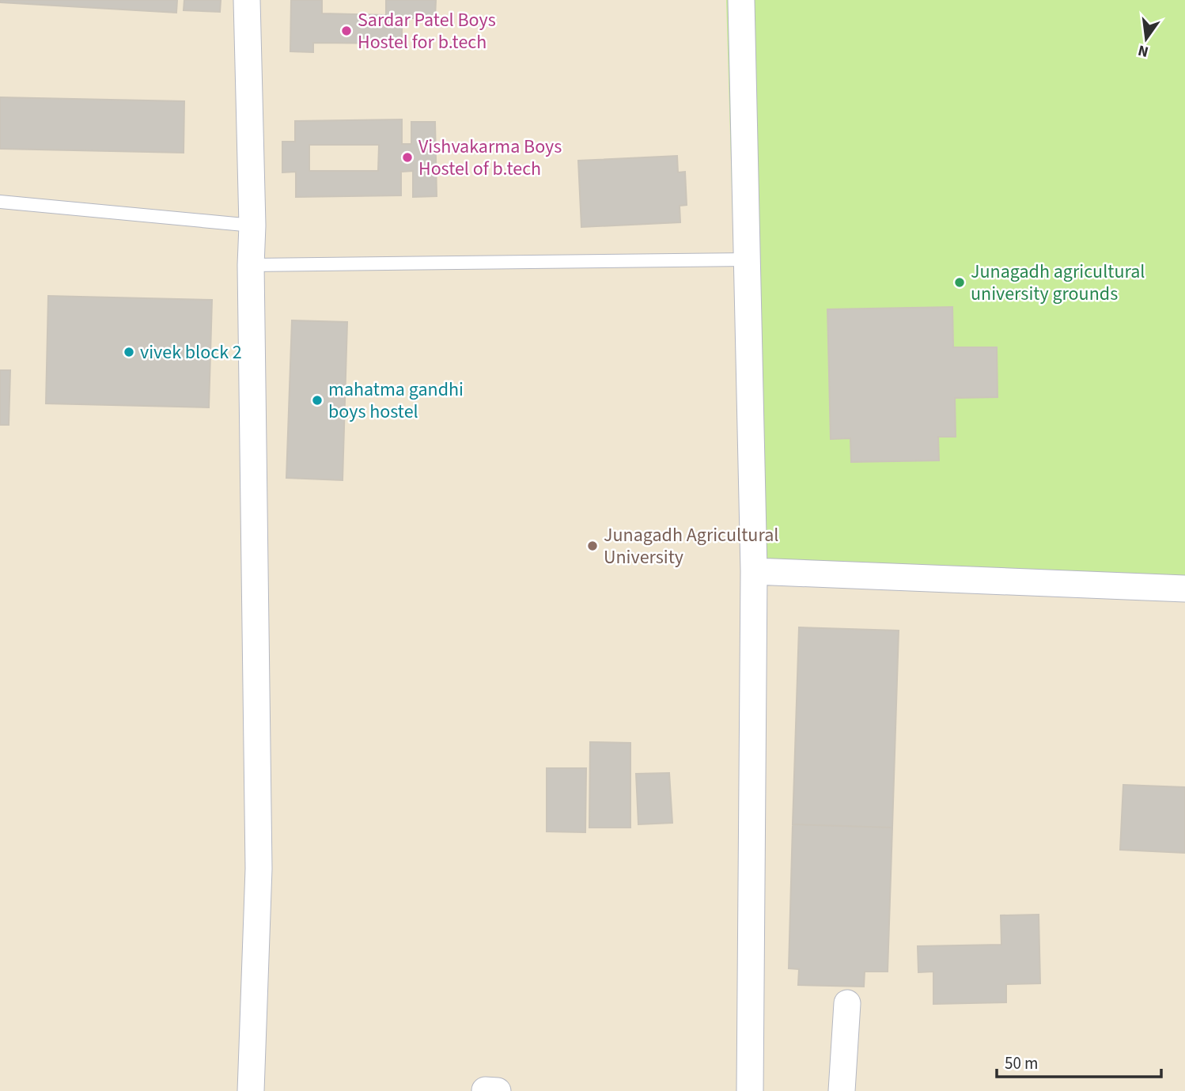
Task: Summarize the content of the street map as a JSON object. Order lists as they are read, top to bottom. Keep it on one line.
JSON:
{"places":["Sardar Patel Boys Hostel for b.tech","Vishvakarma Boys Hostel of b.tech","Junagadh agricultural university grounds","vivek block 2","mahatma gandhi boys hostel","Junagadh Agricultural University"],"scale_bar":"50 m","north":"bottom"}
